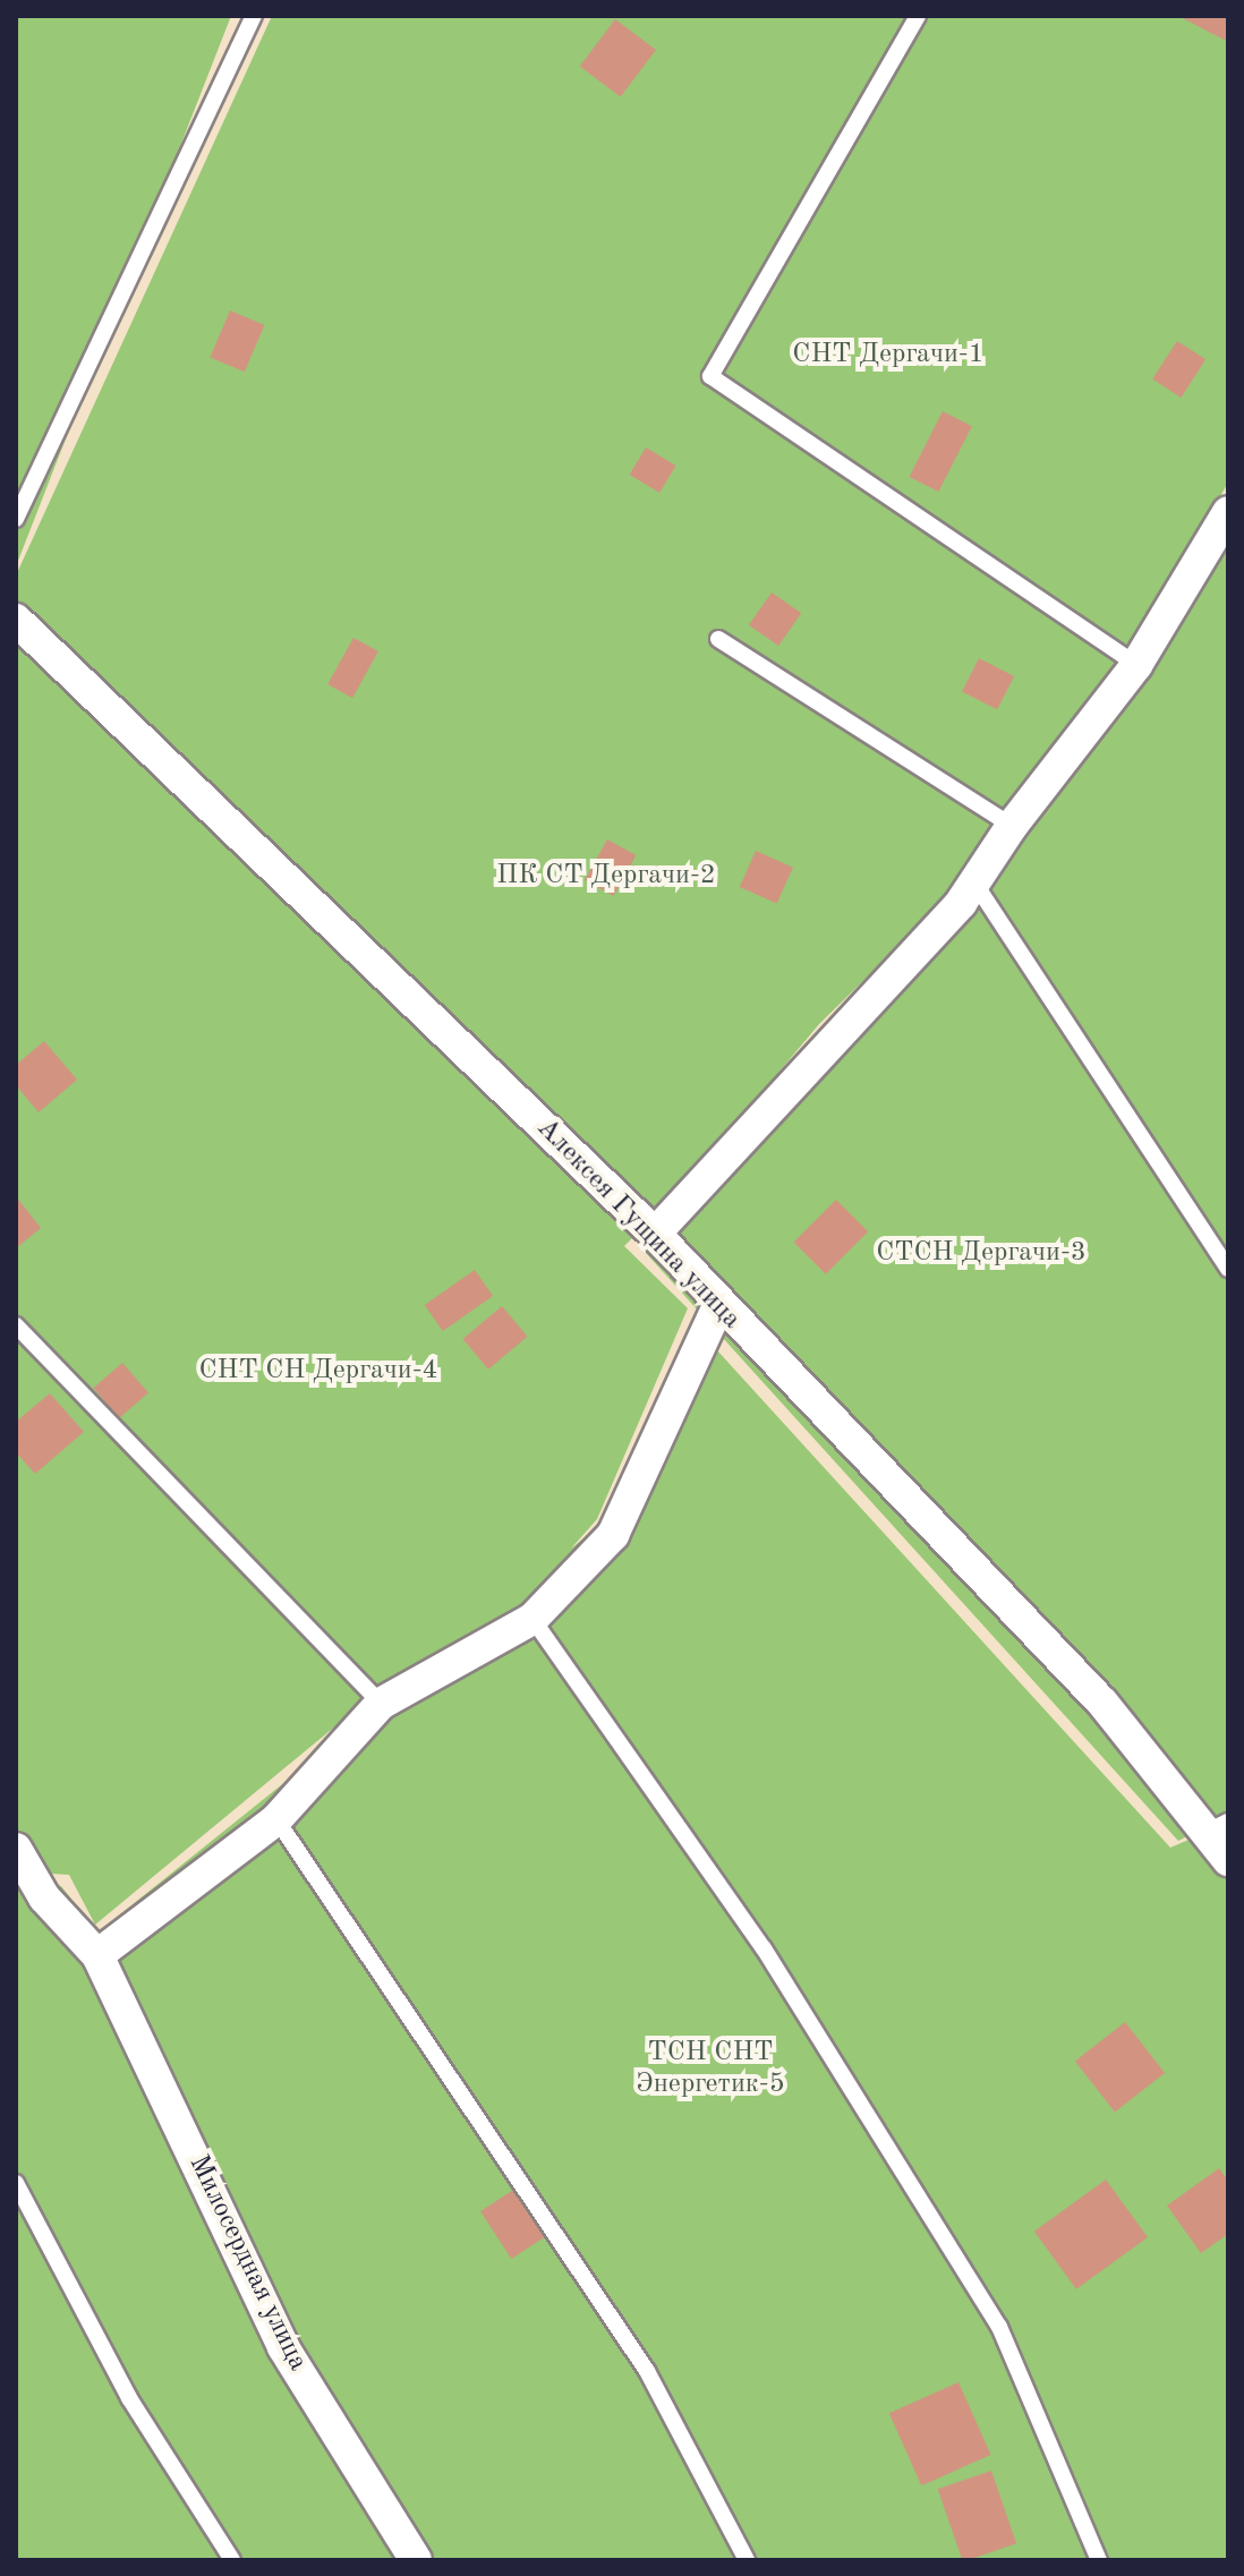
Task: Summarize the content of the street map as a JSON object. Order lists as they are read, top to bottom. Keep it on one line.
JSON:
{"streets":{"street":["Алексея Гущина улица","Милосердная улица"]},"parks":["СНТ Дергачи-1","ПК СТ Дергачи-2","СТСН Дергачи-3","СНТ СН Дергачи-4","ТСН СНТ Энергетик-5"]}
